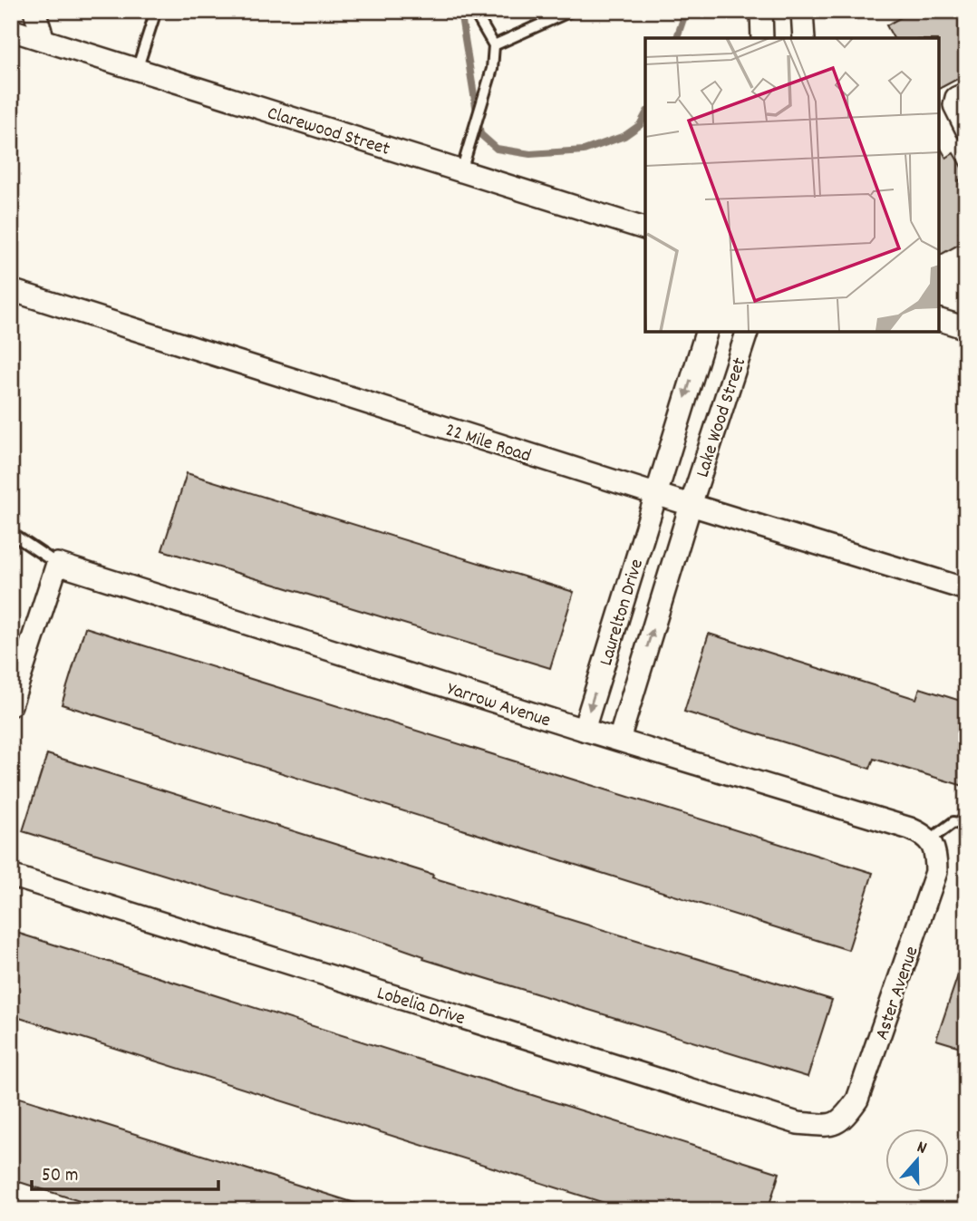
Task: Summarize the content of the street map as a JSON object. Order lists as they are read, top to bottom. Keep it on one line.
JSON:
{"streets":{"street":["Clarewood Street","Lake Wood Street","22 Mile Road","Laurelton Drive","Yarrow Avenue","Aster Avenue","Lobelia Drive"]},"crossings":[["Lake Wood Street","22 Mile Road"],["Lake Wood Street","Laurelton Drive"],["22 Mile Road","Laurelton Drive"],["Laurelton Drive","Yarrow Avenue"],["Yarrow Avenue","Aster Avenue"],["Aster Avenue","Lobelia Drive"]],"scale_bar":"50 m","north":"top"}
